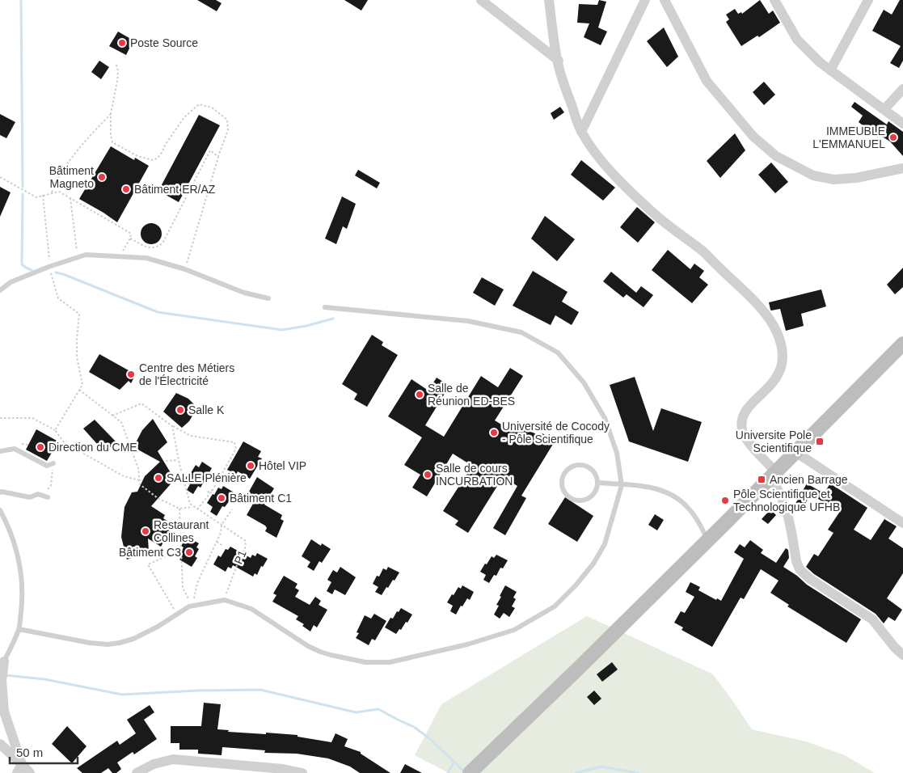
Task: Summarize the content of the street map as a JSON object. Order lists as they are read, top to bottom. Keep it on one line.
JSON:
{"streets":{"path":["P1"]},"places":{"other":["Poste Source","IMMEUBLE L'EMMANUEL","Bâtiment Magneto","Bâtiment ER/AZ","Centre des Métiers de l'Électricité","Salle de Réunion ED-BES","Salle K","Université de Cocody - Pôle Scientifique","Direction du CME","Hôtel VIP","Salle de cours INCURBATION","SALLE Plénière","Bâtiment C1","Pôle Scientifique et Technologique UFHB","Restaurant Collines","Bâtiment C3"],"transit":["Universite Pole Scientifique","Ancien Barrage"]},"scale_bar":"50 m"}
